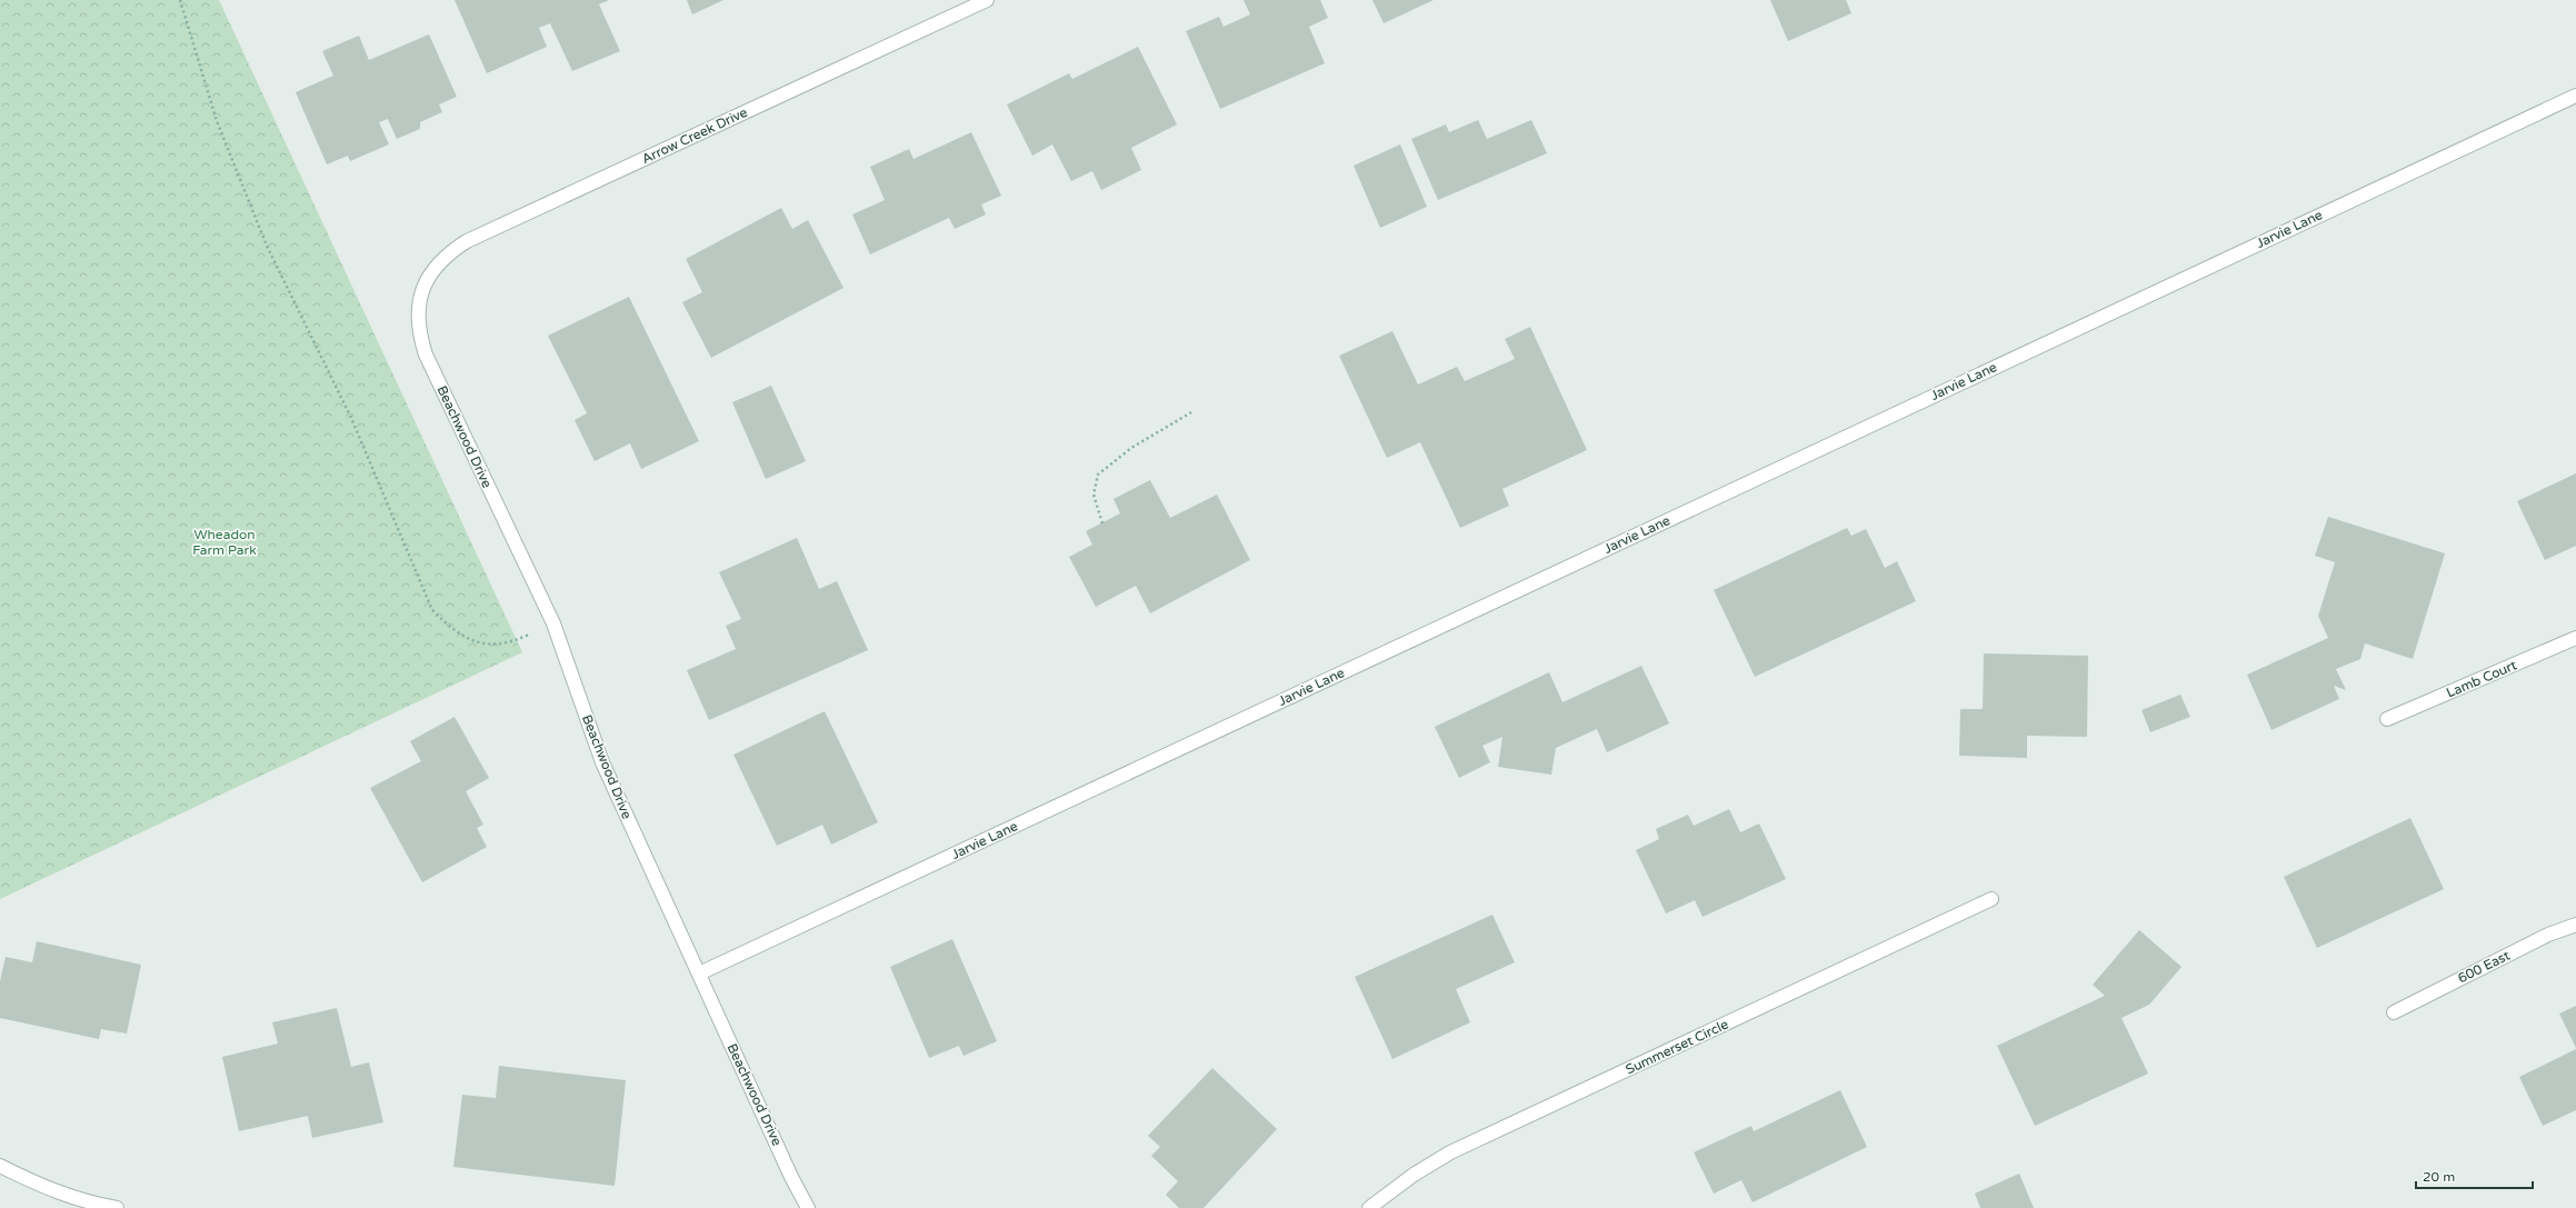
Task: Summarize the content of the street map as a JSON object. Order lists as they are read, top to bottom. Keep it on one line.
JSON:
{"streets":{"street":["Arrow Creek Drive","Jarvie Lane","Beachwood Drive","Lamb Court","600 East","Summerset Circle"]},"crossings":[["Arrow Creek Drive","Beachwood Drive"],["Jarvie Lane","Beachwood Drive"]],"parks":["Wheadon Farm Park"],"scale_bar":"20 m"}
